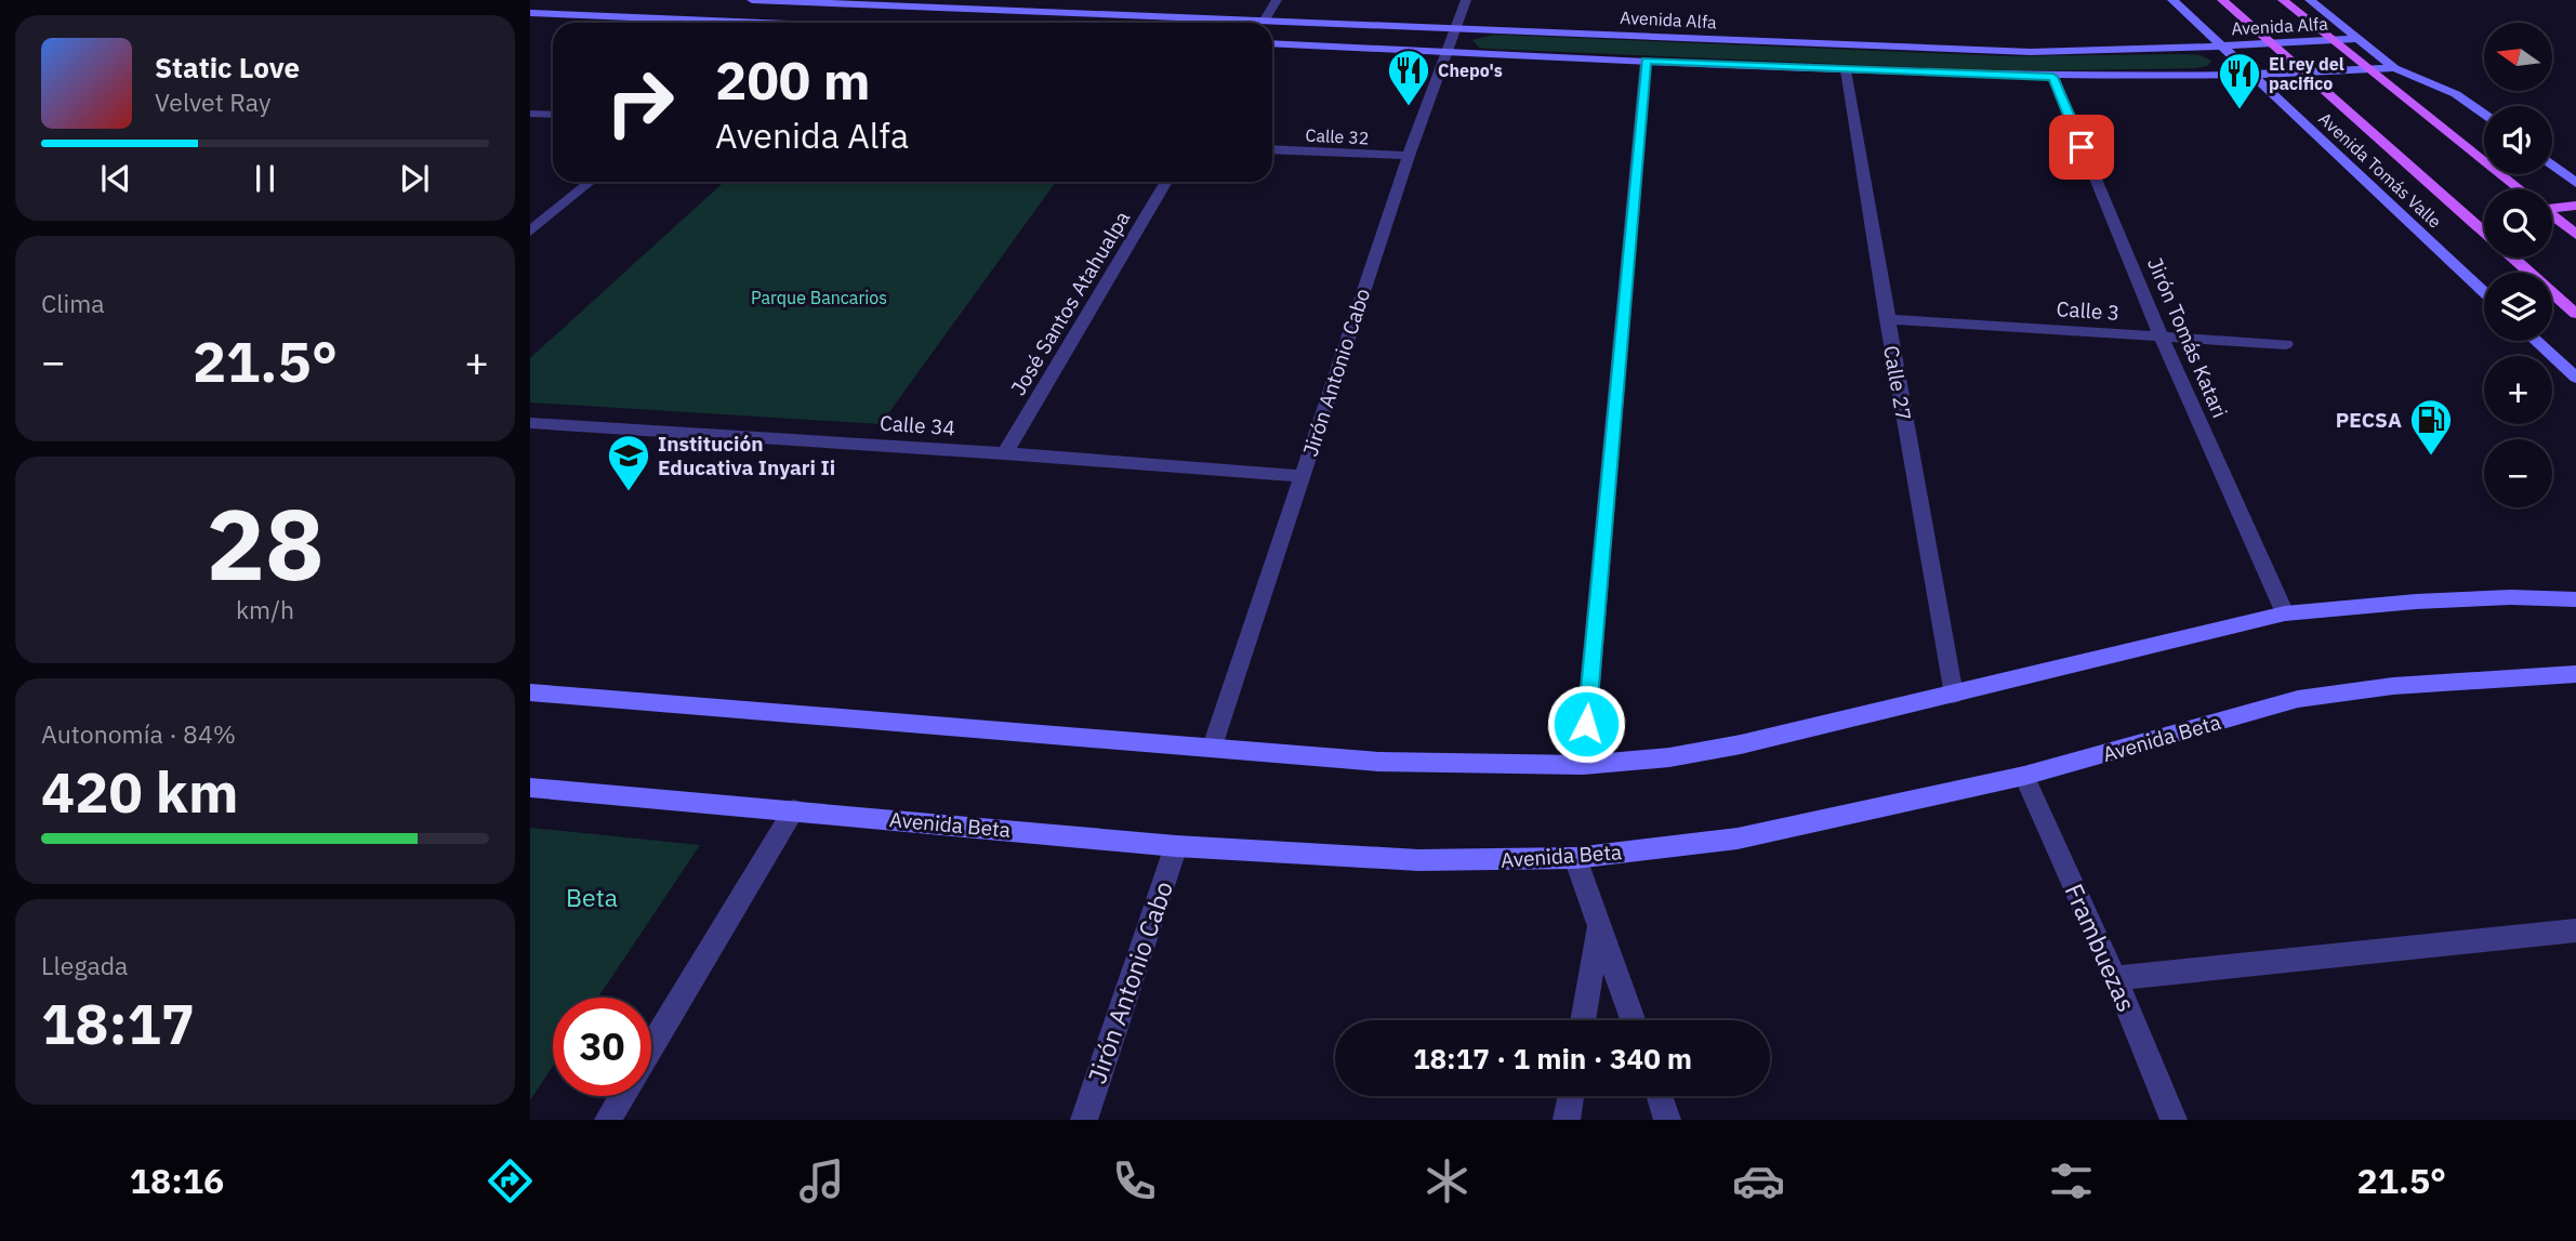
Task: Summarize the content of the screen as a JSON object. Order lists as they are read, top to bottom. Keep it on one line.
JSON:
{"streets":{"main road":["Avenida Tomás Valle"],"street":["Avenida Alfa","Calle 32","José Santos Atahualpa","Calle 3","Jirón Tomás Katari","Jirón Antonio Cabo","Calle 27","Calle 34","Avenida Beta","Frambuezas"]},"crossings":[["Avenida Alfa","Avenida Tomás Valle"],["Avenida Alfa","Jirón Antonio Cabo"],["Calle 32","Jirón Antonio Cabo"],["José Santos Atahualpa","Calle 34"],["Calle 3","Jirón Tomás Katari"],["Calle 3","Calle 27"],["Jirón Antonio Cabo","Calle 34"],["Jirón Antonio Cabo","Avenida Beta"],["Avenida Beta","Frambuezas"]],"parks":["Parque Bancarios","Beta"],"places":{"restaurant":["Chepo's","El rey del pacifico"],"fuel station":["PECSA"],"school or university":["Institución Educativa Inyari Ii"]},"north":"left","page":{"map_buttons":["+","−"],"turn":["200 m","Avenida Alfa"],"song":["Static Love","Velvet Ray"],"tile":["Clima",["28","km/h"],["Autonomía · 84%","420 km"],["Llegada","18:17"]],"heat":["−","21.5°","+"],"limit":"30","trip":"18:17 · 1 min · 340 m","tabs":["18:16","21.5°"]}}
